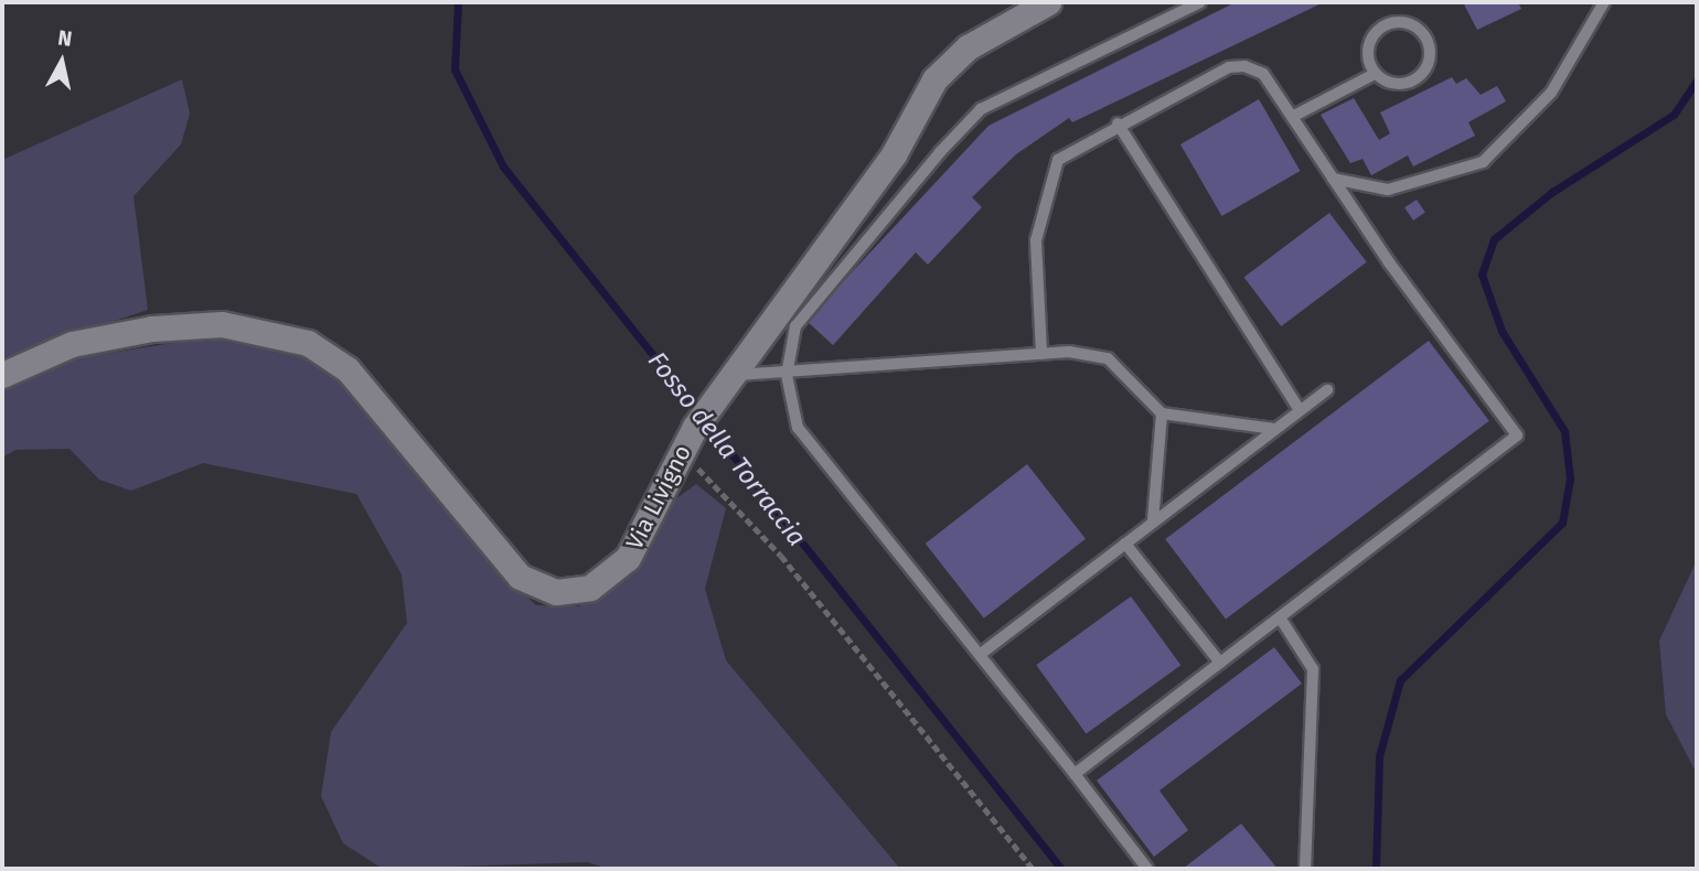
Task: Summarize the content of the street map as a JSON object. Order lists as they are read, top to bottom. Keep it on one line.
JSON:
{"streets":{"street":["Via Livigno"]},"water":["Fosso della Torraccia"],"north":"top"}
